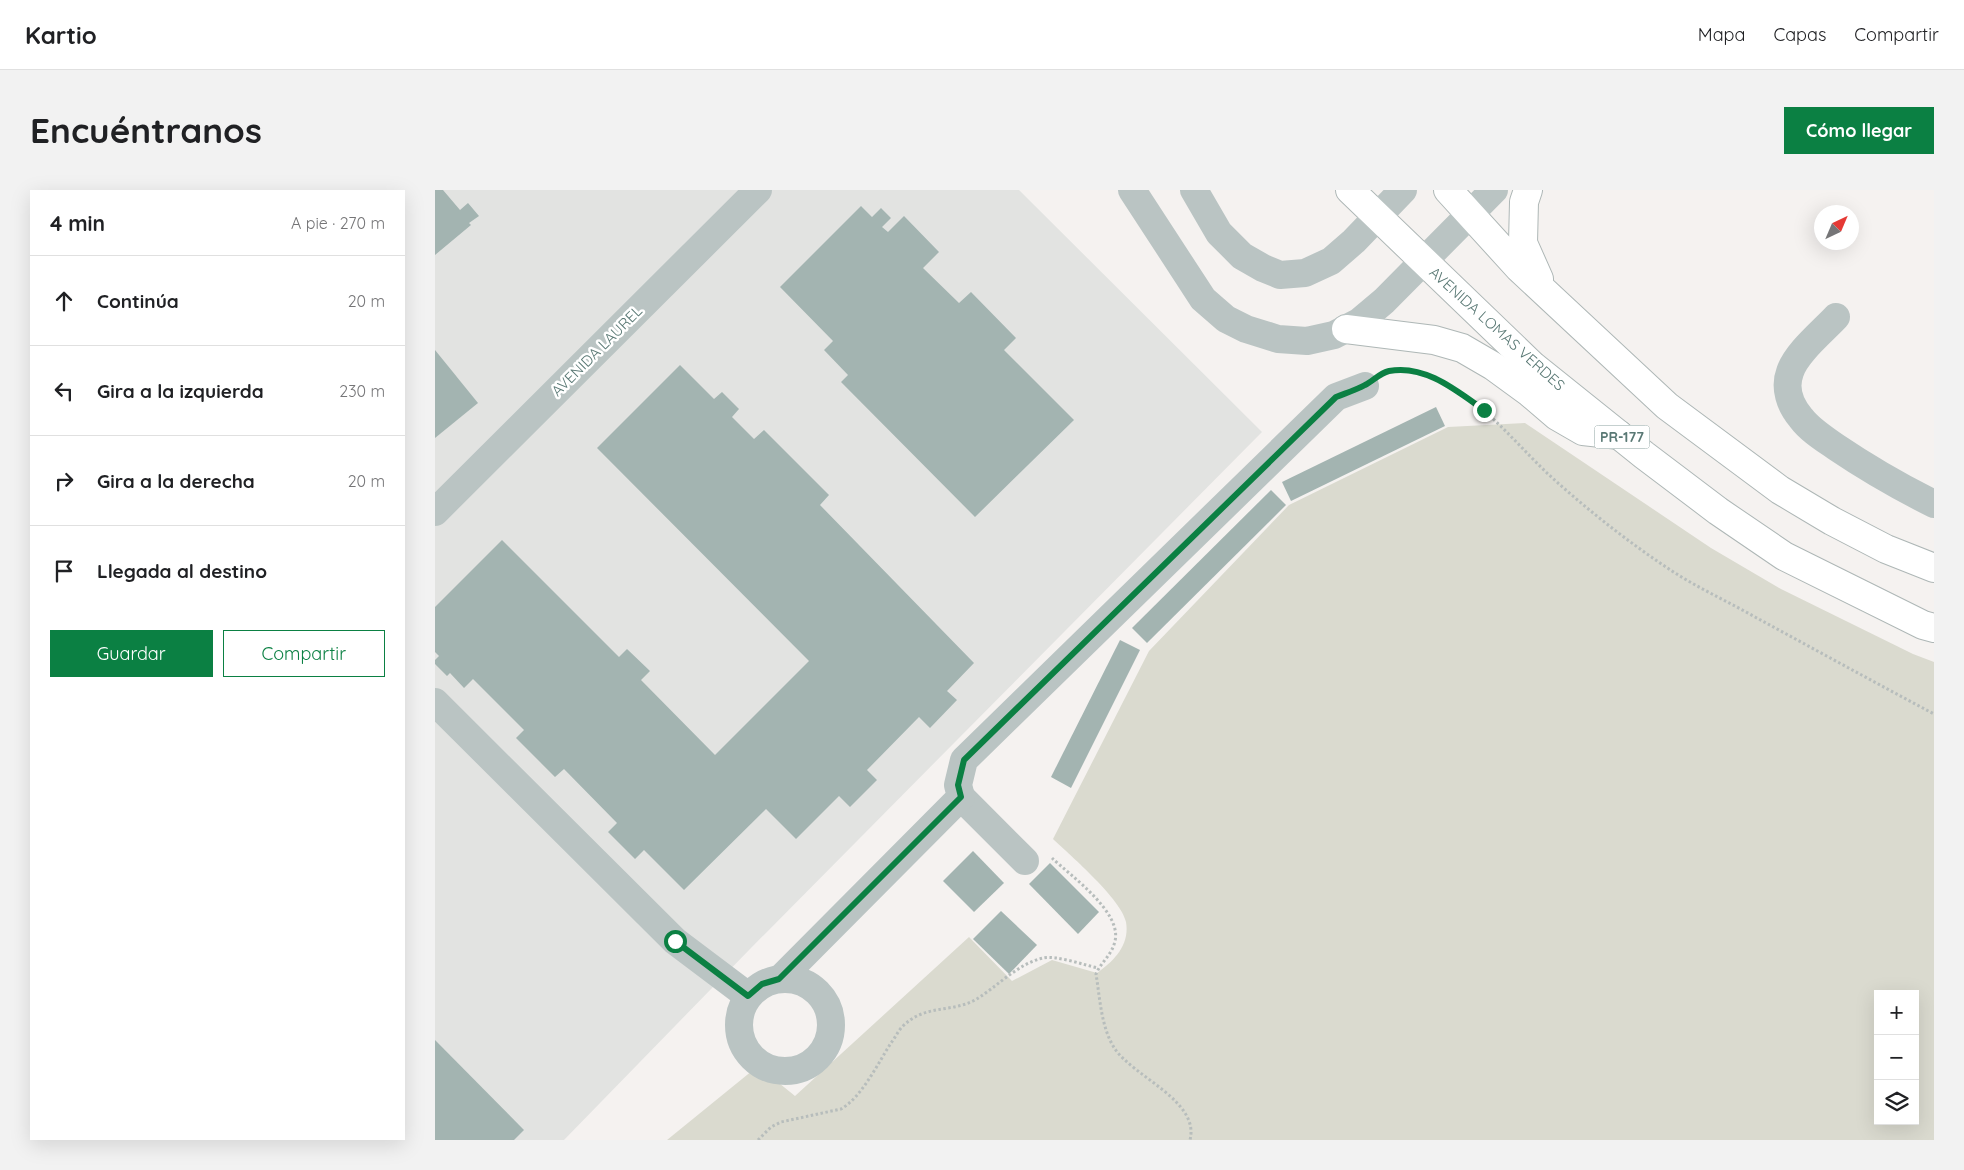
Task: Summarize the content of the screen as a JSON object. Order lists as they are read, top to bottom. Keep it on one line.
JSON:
{"streets":{"highway":["AVENIDA LOMAS VERDES","PR-177"],"street":["AVENIDA LAUREL"]},"north":"top right","page":{"header":"Kartio","nav":["Mapa","Capas","Compartir"],"buttons":["Cómo llegar",["Guardar","Compartir"]],"title":"Encuéntranos","heading":["4 min","A pie · 270 m"],"list":[["Continúa","20 m"],["Gira a la izquierda","230 m"],["Gira a la derecha","20 m"],"Llegada al destino"],"map_buttons":["+","−"]}}
